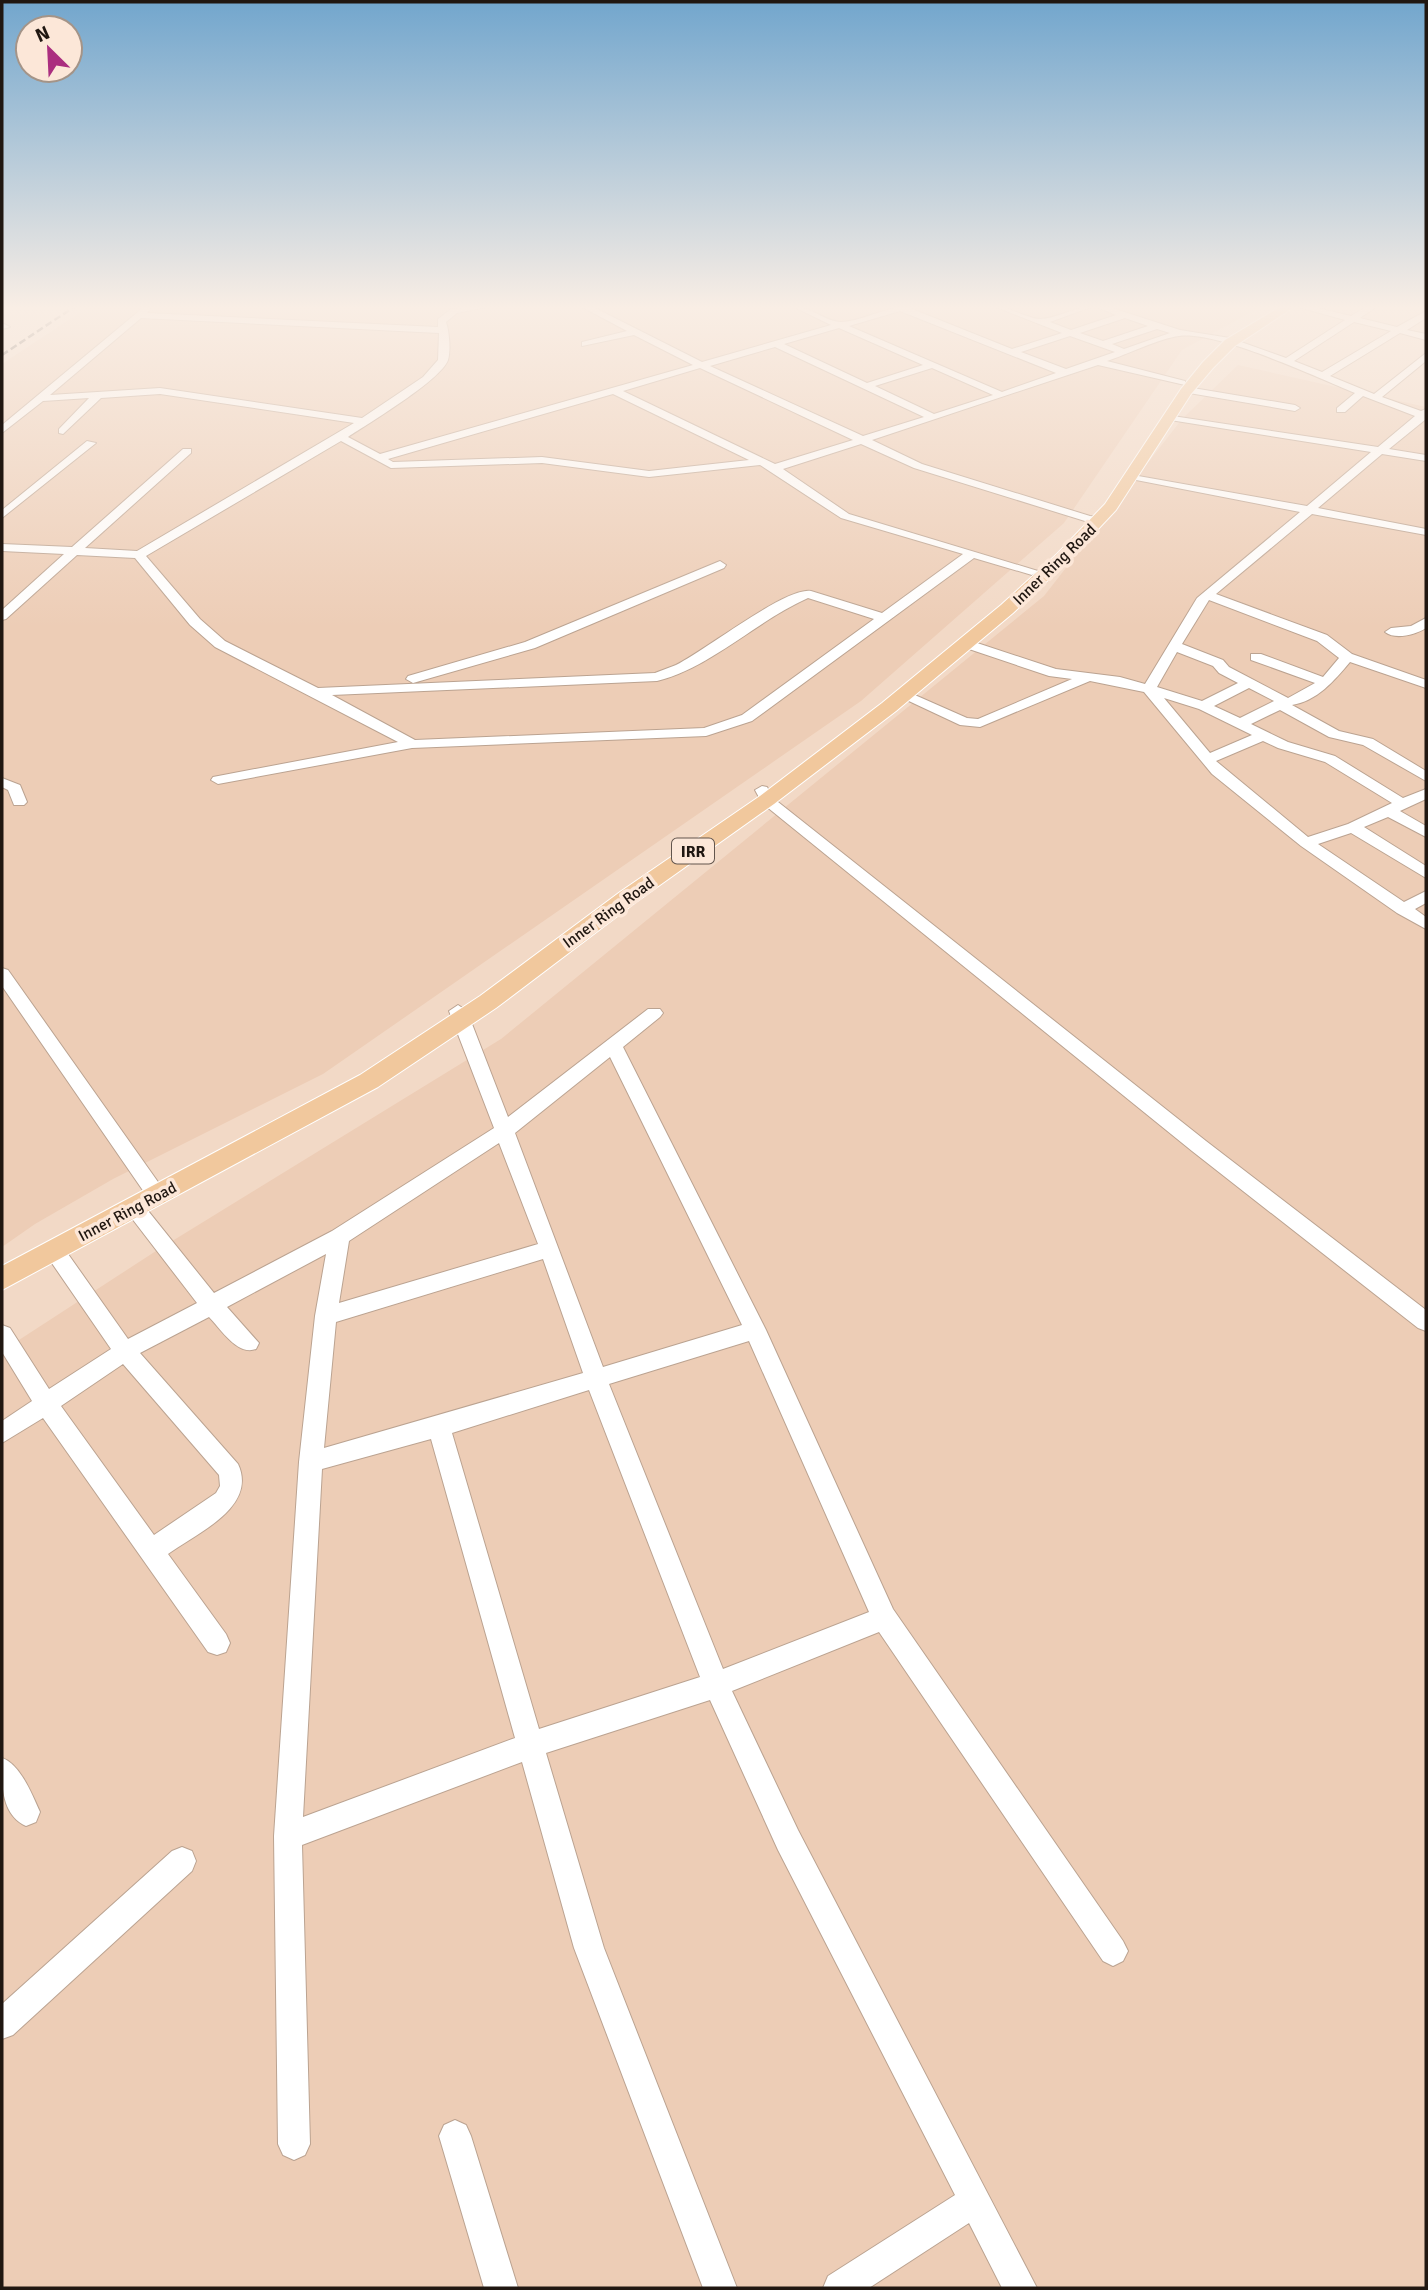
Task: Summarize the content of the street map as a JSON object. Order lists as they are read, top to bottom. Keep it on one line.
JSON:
{"streets":{"main road":["Inner Ring Road","IRR"]},"north":"top left"}
